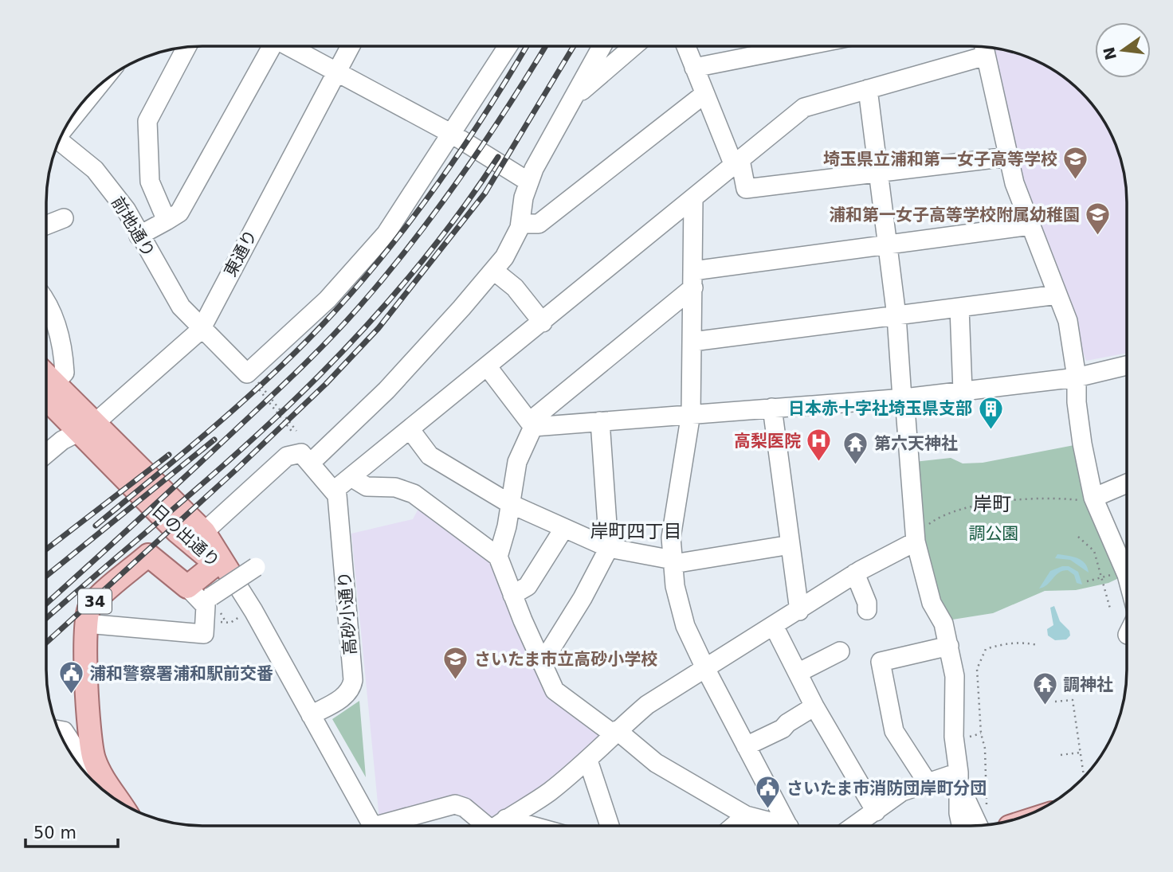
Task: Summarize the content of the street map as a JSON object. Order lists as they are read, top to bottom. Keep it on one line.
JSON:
{"streets":{"main road":["日の出通り","34"],"street":["前地通り","東通り","高砂小通り"]},"crossings":[["前地通り","東通り"],["東通り","日の出通り"]],"districts":["岸町","岸町四丁目"],"parks":["調公園"],"places":{"school or university":["埼玉県立浦和第一女子高等学校","浦和第一女子高等学校附属幼稚園","さいたま市立高砂小学校"],"building":["日本赤十字社埼玉県支部"],"hospital":["高梨医院"],"temple":["第六天神社","調神社"],"public building":["浦和警察署浦和駅前交番","さいたま市消防団岸町分団"]},"scale_bar":"50 m","north":"left"}
